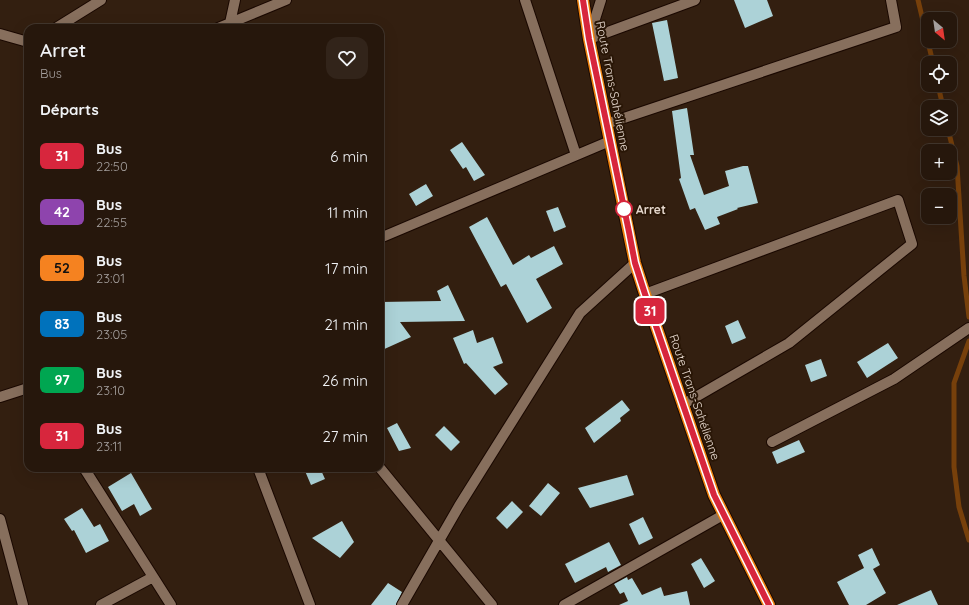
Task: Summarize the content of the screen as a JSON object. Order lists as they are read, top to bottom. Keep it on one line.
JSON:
{"streets":{"highway":["Route Trans-Sahélienne"]},"places":["Arret"],"lines":["bus line 31"],"north":"bottom right","page":{"on_map":"31","map_buttons":["+","−"],"heading":[["Arret","Bus"],"Départs"],"list":[{"mark":"31","name":"Bus","note":"22:50","value":"6 min"},{"mark":"42","name":"Bus","note":"22:55","value":"11 min"},{"mark":"52","name":"Bus","note":"23:01","value":"17 min"},{"mark":"83","name":"Bus","note":"23:05","value":"21 min"},{"mark":"97","name":"Bus","note":"23:10","value":"26 min"},{"mark":"31","name":"Bus","note":"23:11","value":"27 min"}]}}
